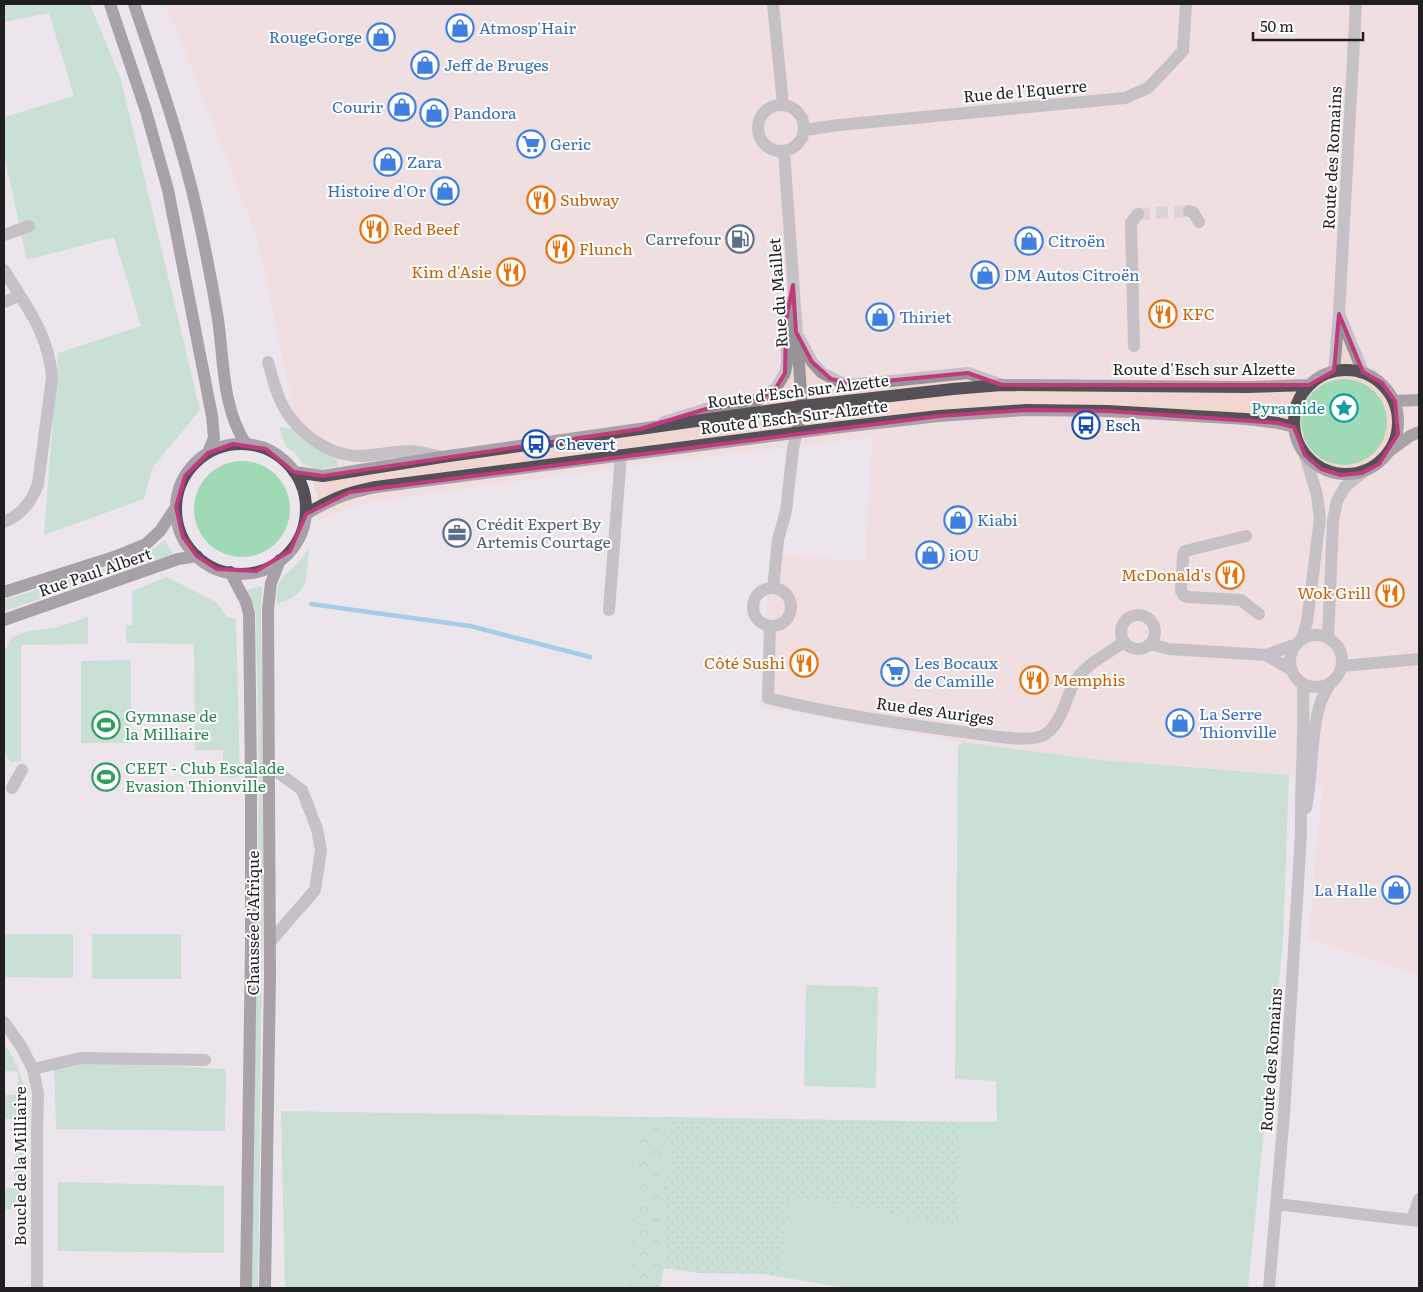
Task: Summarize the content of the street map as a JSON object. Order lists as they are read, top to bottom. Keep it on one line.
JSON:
{"streets":{"main road":["Route d'Esch sur Alzette","Route d'Esch-Sur-Alzette","Rue Paul Albert","Chaussée d'Afrique"],"street":["Rue de l'Equerre","Route des Romains","Rue du Maillet","Rue des Auriges","Boucle de la Milliaire"]},"crossings":[["Rue de l'Equerre","Rue du Maillet"],["Route des Romains","Route d'Esch sur Alzette"],["Route des Romains","Route d'Esch-Sur-Alzette"],["Rue du Maillet","Route d'Esch sur Alzette"],["Rue du Maillet","Route d'Esch-Sur-Alzette"],["Route d'Esch sur Alzette","Route d'Esch-Sur-Alzette"],["Route d'Esch sur Alzette","Rue Paul Albert"],["Route d'Esch sur Alzette","Chaussée d'Afrique"],["Route d'Esch-Sur-Alzette","Rue Paul Albert"],["Route d'Esch-Sur-Alzette","Chaussée d'Afrique"],["Rue Paul Albert","Chaussée d'Afrique"]],"places":{"shop":["Atmosp'Hair","RougeGorge","Jeff de Bruges","Courir","Pandora","Zara","Histoire d'Or","Citroën","DM Autos Citroën","Thiriet","Kiabi","iOU","La Serre Thionville","La Halle"],"supermarket":["Geric","Les Bocaux de Camille"],"restaurant":["Subway","Red Beef","Flunch","Kim d'Asie","KFC","McDonald's","Wok Grill","Côté Sushi","Memphis"],"fuel station":["Carrefour"],"place":["Pyramide"],"bus stop":["Esch","Chevert"],"office":["Crédit Expert By Artemis Courtage"],"sports":["Gymnase de la Milliaire","CEET - Club Escalade Evasion Thionville"]},"scale_bar":"50 m"}
